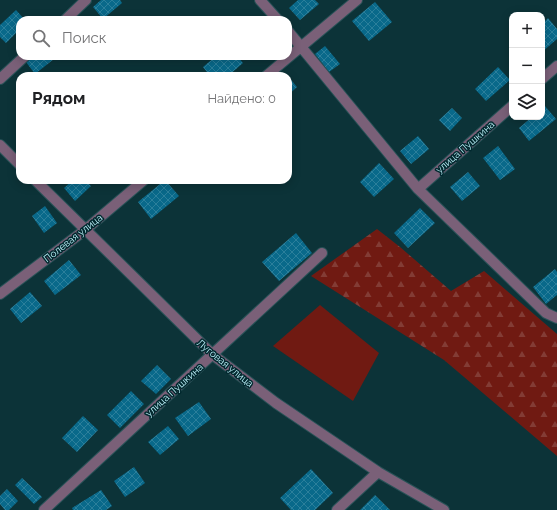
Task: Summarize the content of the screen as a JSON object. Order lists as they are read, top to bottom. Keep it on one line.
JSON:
{"streets":{"street":["улица Пушкина","Полевая улица","Луговая улица"]},"crossings":[["улица Пушкина","Луговая улица"],["Полевая улица","Луговая улица"]],"page":{"map_buttons":["+","−"],"search":"Поиск","heading":["Рядом","Найдено: 0"]}}
